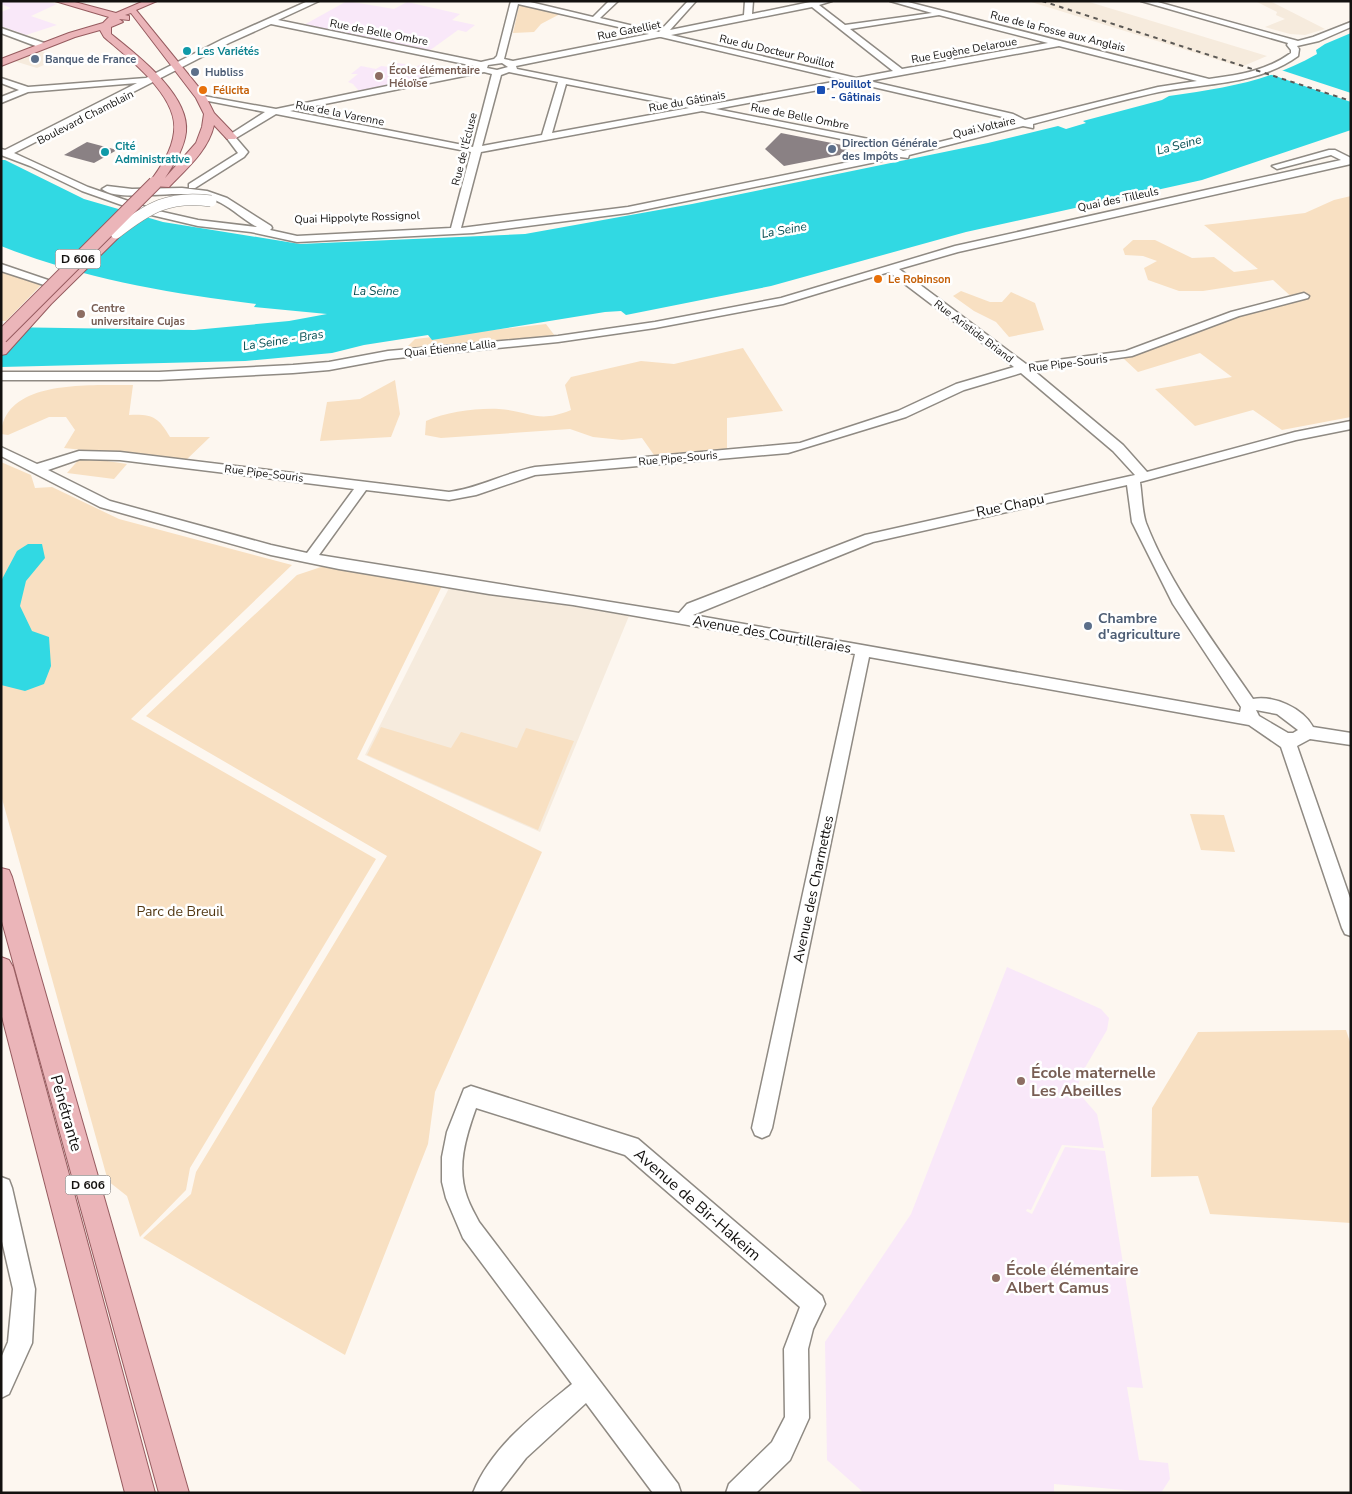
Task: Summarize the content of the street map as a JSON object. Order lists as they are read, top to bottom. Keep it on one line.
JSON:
{"streets":{"main road":["D 606","Pénétrante"],"street":["Rue Gatelliet","Rue de la Fosse aux Anglais","Rue de Belle Ombre","Rue Eugène Delaroue","Rue du Docteur Pouillot","Rue du Gâtinais","Rue de la Varenne","Boulevard Chamblain","Quai Voltaire","Rue de l'Écluse","Quai des Tilleuls","Quai Hippolyte Rossignol","Rue Aristide Briand","Quai Étienne Lallia","Rue Pipe-Souris","Rue Chapu","Avenue des Courtilleraies","Avenue des Charmettes","Avenue de Bir-Hakeim"]},"crossings":[["Rue Gatelliet","Rue de Belle Ombre"],["Rue Gatelliet","Rue du Docteur Pouillot"],["Rue Gatelliet","Rue de l'Écluse"],["Rue de la Fosse aux Anglais","Rue Eugène Delaroue"],["Rue de la Fosse aux Anglais","Quai Voltaire"],["Rue de Belle Ombre","Rue du Gâtinais"],["Rue de Belle Ombre","Quai Voltaire"],["Rue de Belle Ombre","Rue de l'Écluse"],["Rue Eugène Delaroue","Rue du Gâtinais"],["Rue du Docteur Pouillot","Rue du Gâtinais"],["Rue du Docteur Pouillot","Quai Voltaire"],["Rue du Gâtinais","Rue de la Varenne"],["Rue du Gâtinais","Rue de l'Écluse"],["Rue de la Varenne","Rue de l'Écluse"],["Boulevard Chamblain","Quai Hippolyte Rossignol"],["Boulevard Chamblain","D 606"],["Quai Voltaire","Quai Hippolyte Rossignol"],["Rue de l'Écluse","Quai Hippolyte Rossignol"],["Quai des Tilleuls","Rue Aristide Briand"],["Quai des Tilleuls","Quai Étienne Lallia"],["Rue Aristide Briand","Quai Étienne Lallia"],["Rue Aristide Briand","Rue Pipe-Souris"],["Rue Aristide Briand","Rue Chapu"],["Rue Pipe-Souris","Avenue des Courtilleraies"],["Rue Chapu","Avenue des Courtilleraies"],["Avenue des Courtilleraies","Avenue des Charmettes"]],"water":["La Seine","La Seine - Bras"],"parks":["Parc de Breuil"],"places":{"other":["Les Variétés","Banque de France","Hubliss","École élémentaire Héloïse","Félicita","Direction Générale des Impôts","Cité Administrative","Le Robinson","Centre universitaire Cujas","Chambre d'agriculture","École maternelle Les Abeilles","École élémentaire Albert Camus"],"transit":["Pouillot - Gâtinais"]}}
